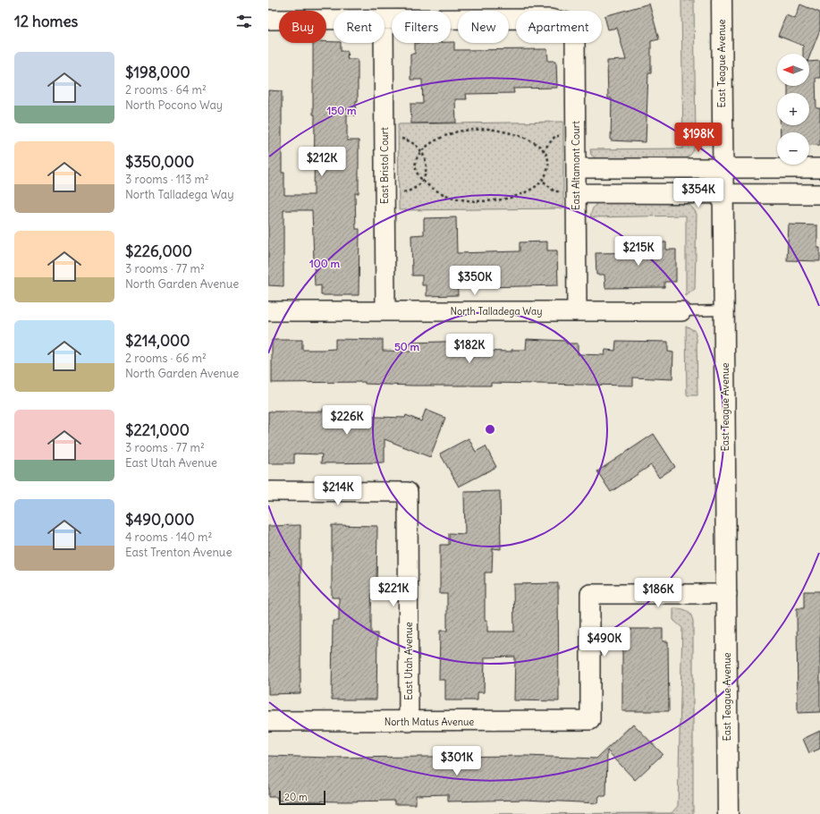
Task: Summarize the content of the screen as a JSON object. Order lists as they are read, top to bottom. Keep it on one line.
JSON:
{"streets":{"street":["East Teague Avenue","East Bristol Court","East Altamont Court","North Talladega Way","East Utah Avenue","North Matus Avenue"]},"crossings":[["East Teague Avenue","North Talladega Way"],["East Teague Avenue","North Matus Avenue"],["East Bristol Court","North Talladega Way"],["East Altamont Court","North Talladega Way"],["East Utah Avenue","North Matus Avenue"]],"scale_bar":"20 m","north":"left","page":{"heading":"12 homes","chip":["Buy","Rent","Filters","New","Apartment"],"list":[{"name":"$198,000","note":"2 rooms · 64 m² · North Pocono Way"},{"name":"$350,000","note":"3 rooms · 113 m² · North Talladega Way"},{"name":"$226,000","note":"3 rooms · 77 m² · North Garden Avenue"},{"name":"$214,000","note":"2 rooms · 66 m² · North Garden Avenue"},{"name":"$221,000","note":"3 rooms · 77 m² · East Utah Avenue"},{"name":"$490,000","note":"4 rooms · 140 m² · East Trenton Avenue"}],"map_buttons":["+","−"],"price":["$198K","$212K","$354K","$215K","$350K","$182K","$226K","$214K","$221K","$186K","$490K","$301K"],"scale":"20 m"},"rings":["150 m","100 m","50 m"]}
